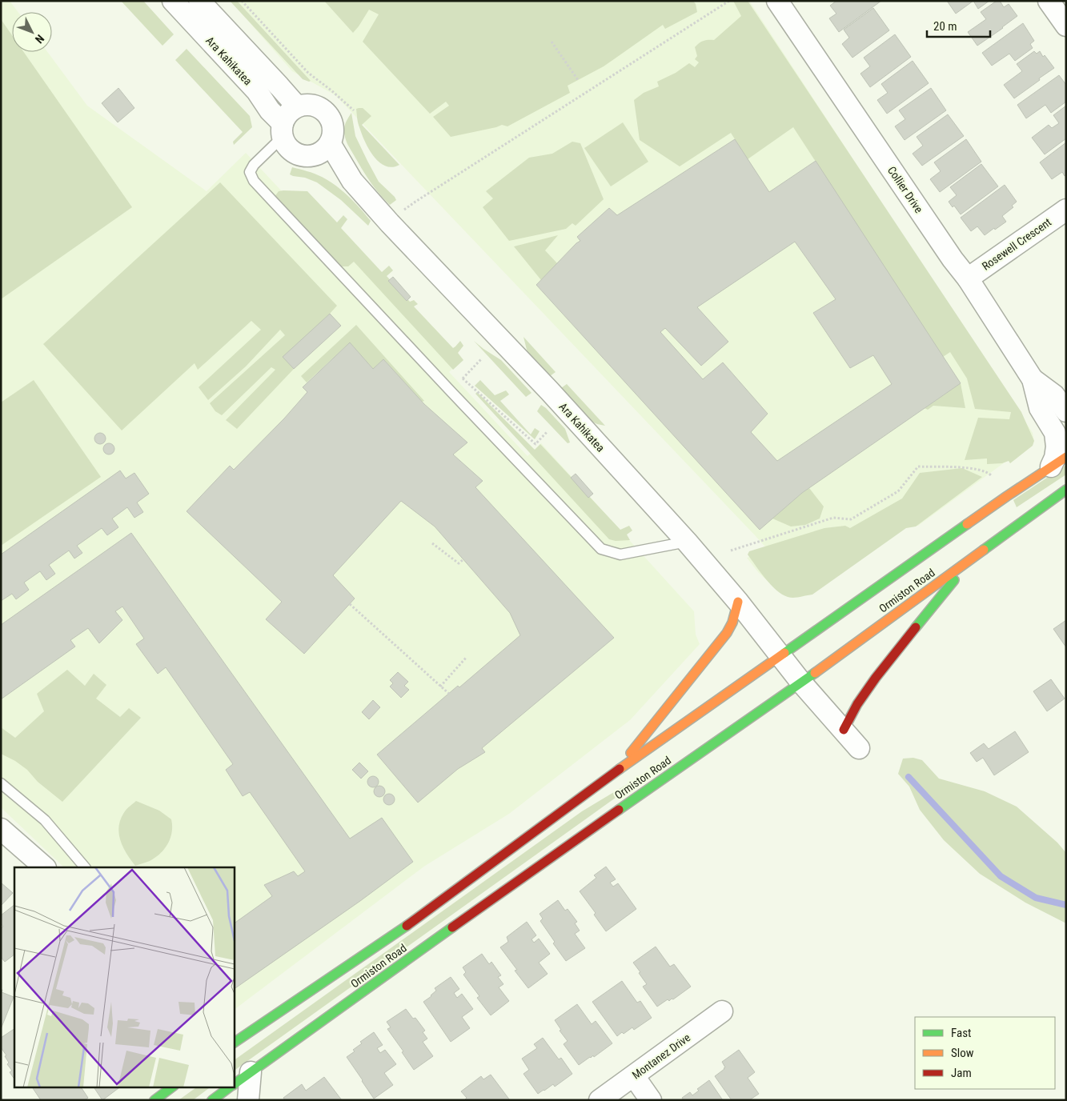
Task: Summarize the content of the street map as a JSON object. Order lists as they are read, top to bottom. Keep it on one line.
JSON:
{"streets":{"main road":["Ormiston Road"],"street":["Ara Kahikatea","Collier Drive","Rosewell Crescent","Montanez Drive"]},"crossings":[["Ara Kahikatea","Ormiston Road"],["Collier Drive","Rosewell Crescent"],["Collier Drive","Ormiston Road"]],"legend":["Fast","Slow","Jam"],"scale_bar":"20 m","north":"bottom right"}
